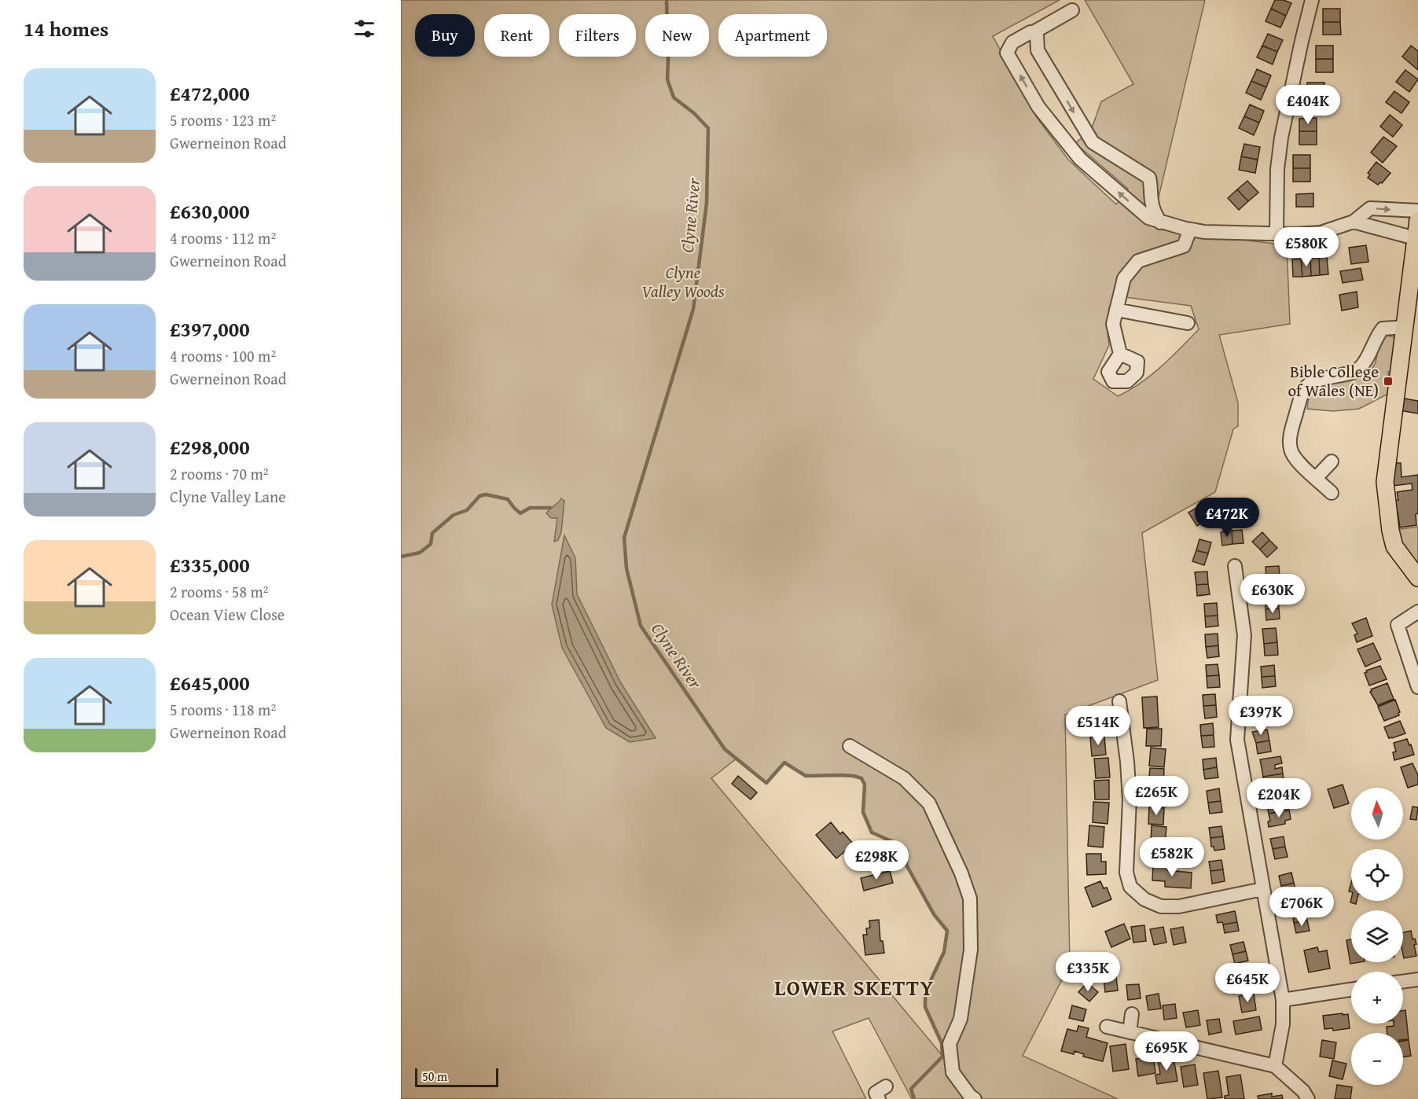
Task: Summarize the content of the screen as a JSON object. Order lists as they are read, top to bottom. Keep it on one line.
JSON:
{"districts":["LOWER SKETTY"],"water":["Clyne River"],"parks":["Clyne Valley Woods"],"places":{"transit":["Bible College of Wales (NE)"]},"scale_bar":"50 m","north":"top","page":{"heading":"14 homes","chip":["Buy","Rent","Filters","New","Apartment"],"list":[{"name":"£472,000","note":"5 rooms · 123 m² · Gwerneinon Road"},{"name":"£630,000","note":"4 rooms · 112 m² · Gwerneinon Road"},{"name":"£397,000","note":"4 rooms · 100 m² · Gwerneinon Road"},{"name":"£298,000","note":"2 rooms · 70 m² · Clyne Valley Lane"},{"name":"£335,000","note":"2 rooms · 58 m² · Ocean View Close"},{"name":"£645,000","note":"5 rooms · 118 m² · Gwerneinon Road"}],"price":["£404K","£580K","£472K","£630K","£397K","£514K","£265K","£204K","£582K","£298K","£706K","£335K","£645K","£695K"],"map_buttons":["+","−"],"scale":"50 m"}}
